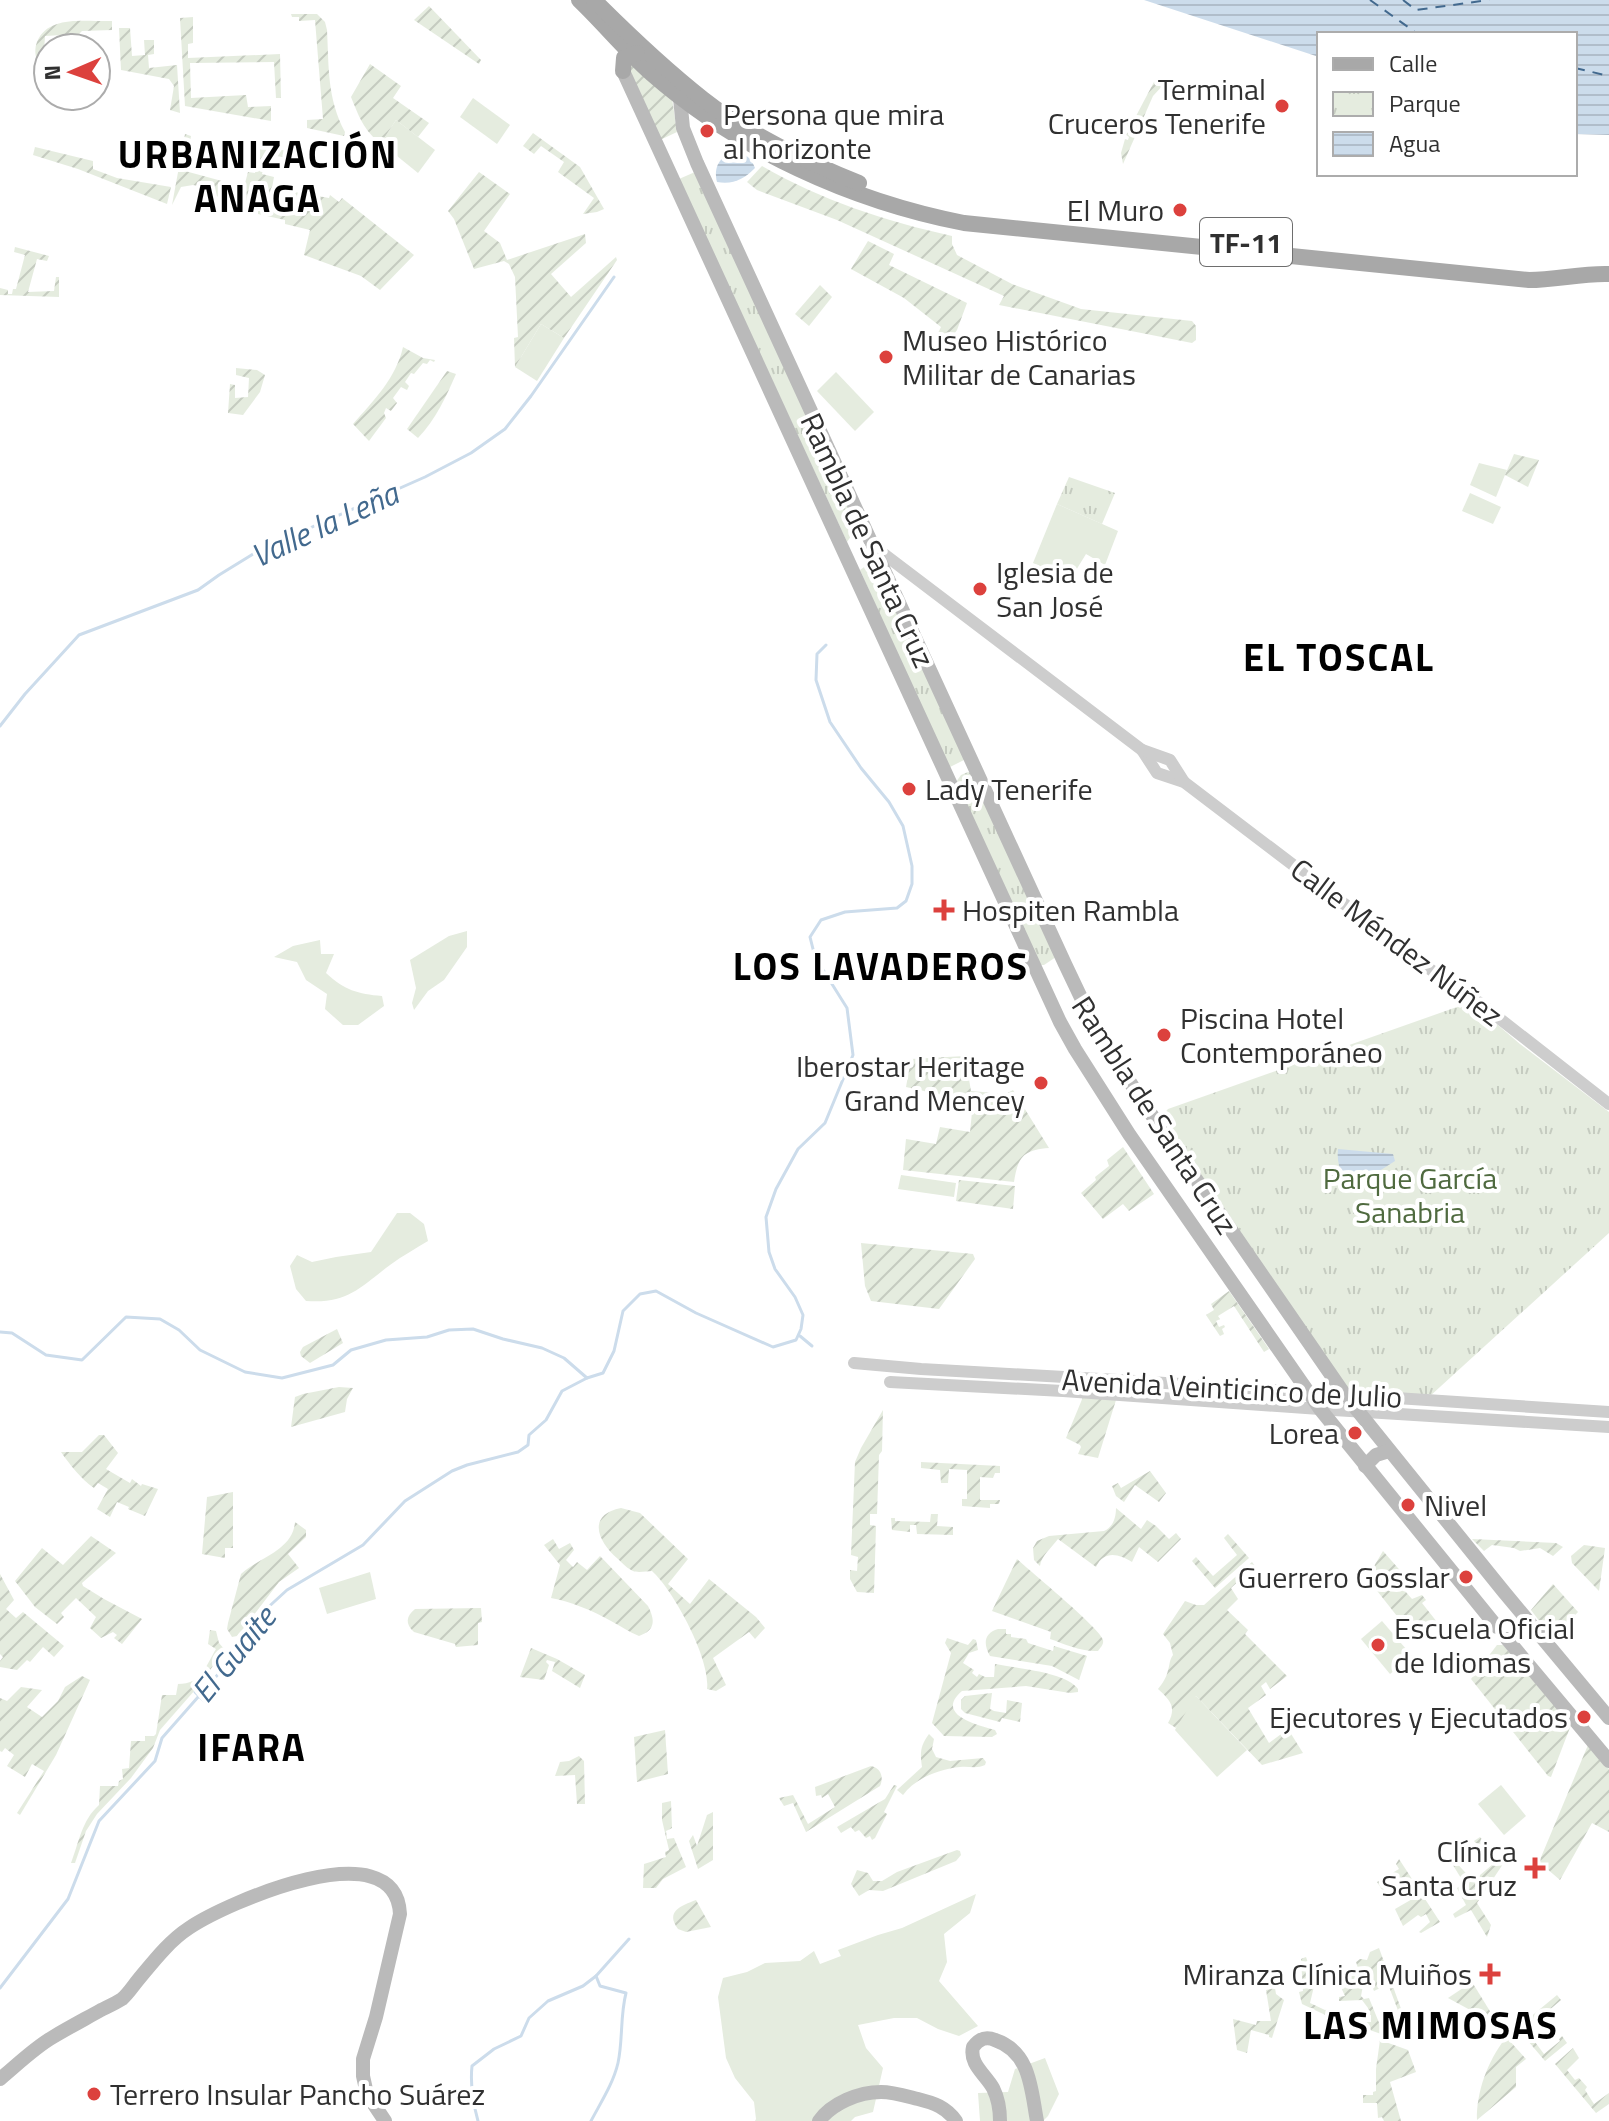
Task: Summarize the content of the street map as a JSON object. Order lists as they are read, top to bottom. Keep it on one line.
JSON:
{"streets":{"main road":["TF-11","Rambla de Santa Cruz"],"street":["Calle Méndez Núñez","Avenida Veinticinco de Julio"]},"crossings":[["TF-11","Rambla de Santa Cruz"],["Rambla de Santa Cruz","Calle Méndez Núñez"],["Rambla de Santa Cruz","Avenida Veinticinco de Julio"]],"districts":["URBANIZACIÓN ANAGA","EL TOSCAL","LOS LAVADEROS","IFARA","LAS MIMOSAS"],"water":["Valle la Leña","El Guaite"],"parks":["Parque García Sanabria"],"places":{"other":["Terminal Cruceros Tenerife","Persona que mira al horizonte","El Muro","Museo Histórico Militar de Canarias","Iglesia de San José","Lady Tenerife","Piscina Hotel Contemporáneo","Iberostar Heritage Grand Mencey","Lorea","Nivel","Guerrero Gosslar","Escuela Oficial de Idiomas","Ejecutores y Ejecutados","Terrero Insular Pancho Suárez"],"health":["Hospiten Rambla","Clínica Santa Cruz","Miranza Clínica Muiños"]},"legend":["Calle","Parque","Agua"],"north":"left"}
